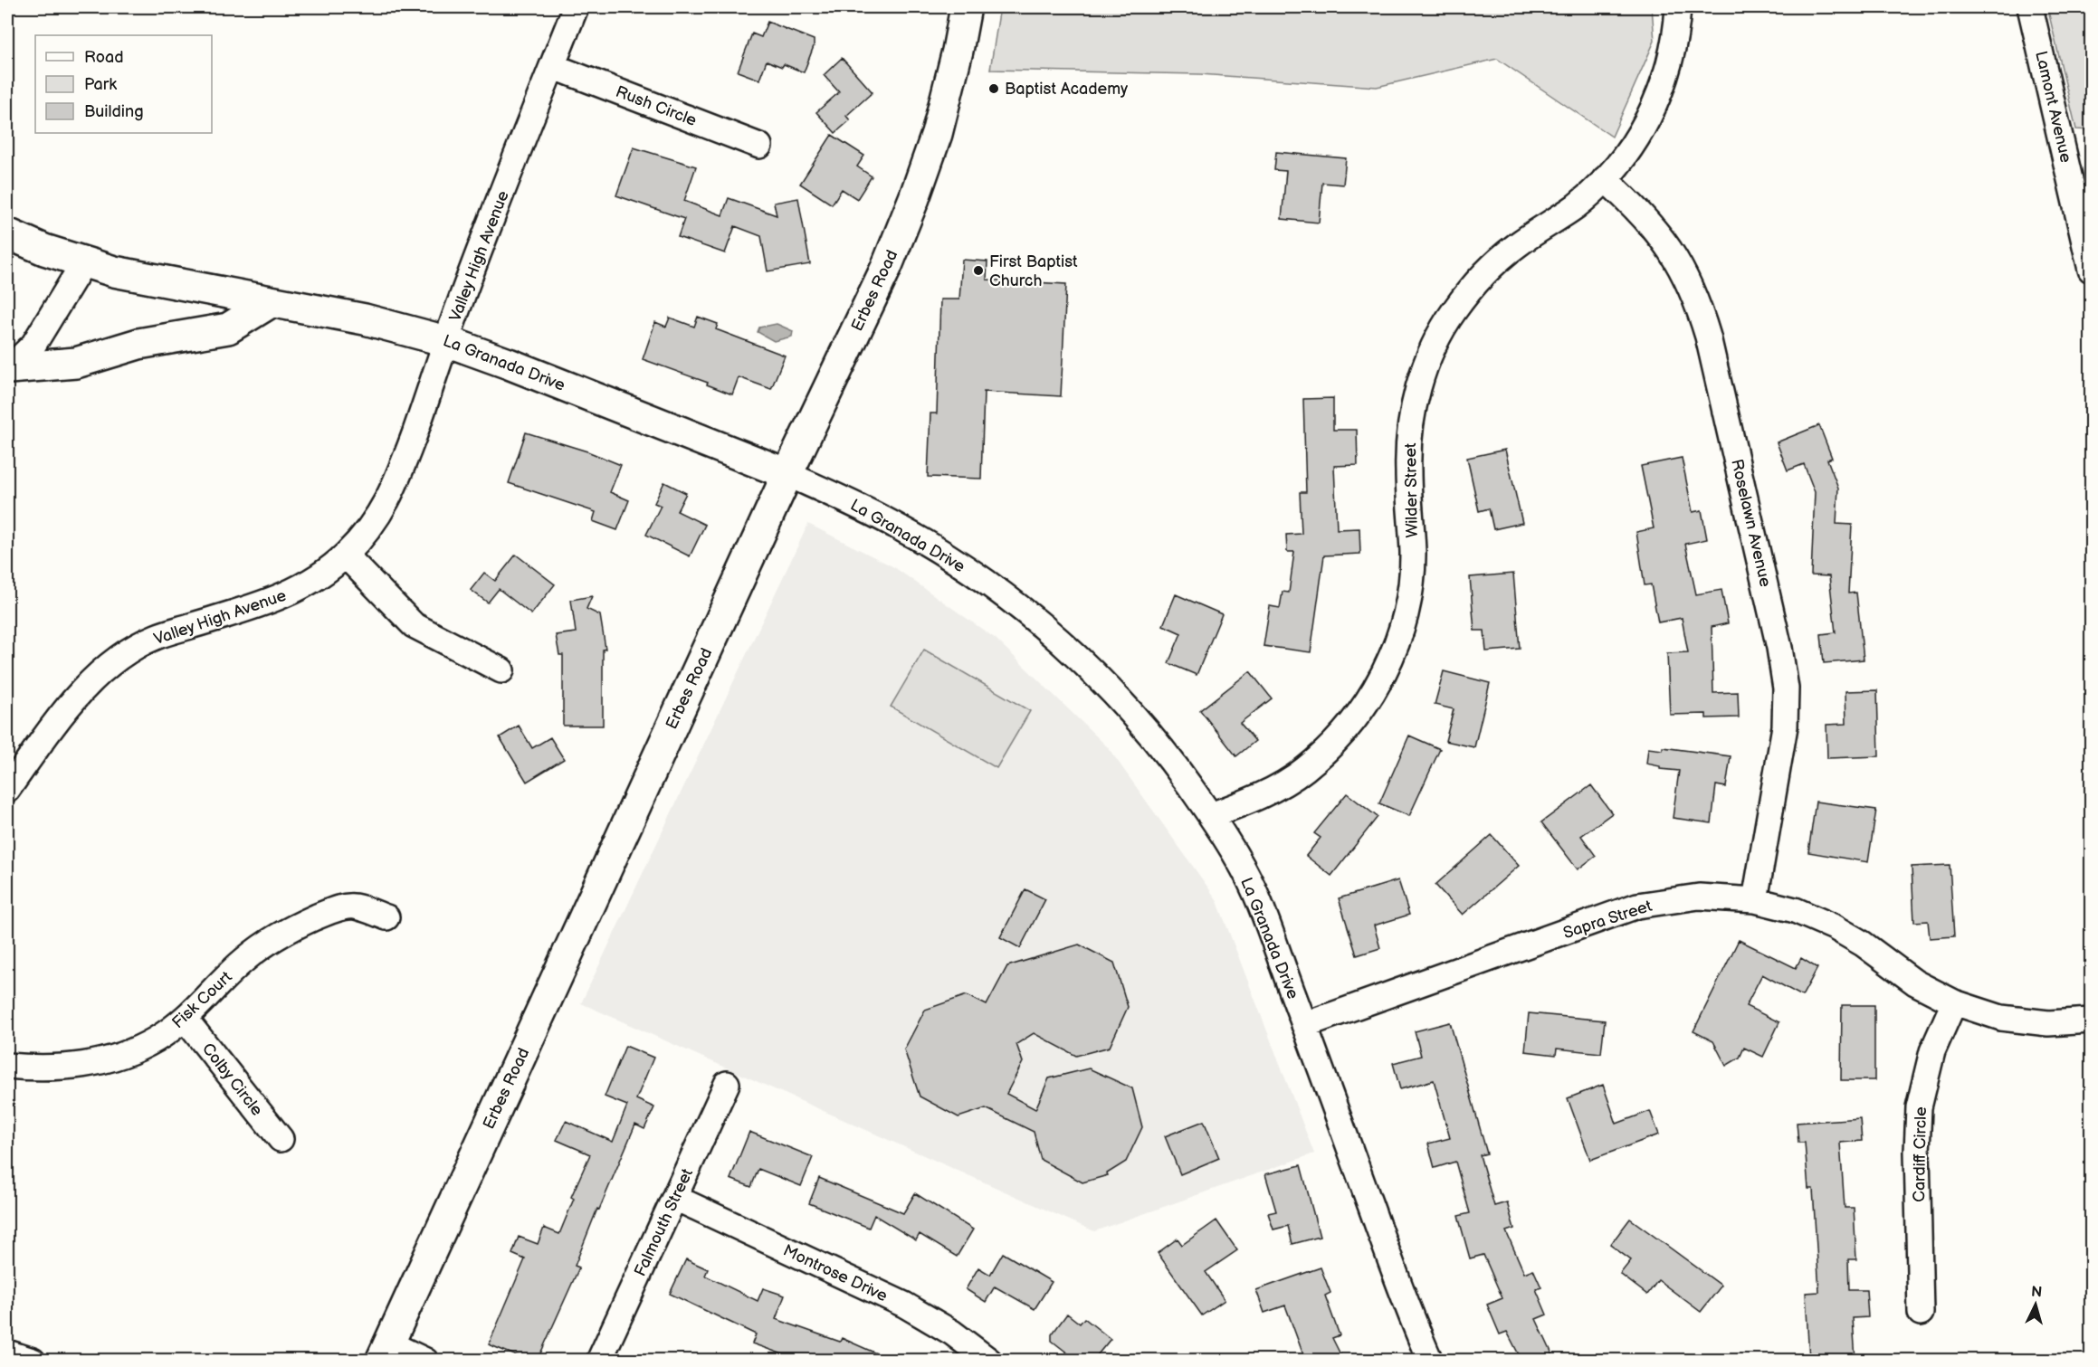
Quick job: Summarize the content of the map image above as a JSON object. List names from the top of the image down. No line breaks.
{"streets":{"main road":["Erbes Road","La Granada Drive"],"street":["Rush Circle","Lamont Avenue","Valley High Avenue","Wilder Street","Roselawn Avenue","Sapra Street","Fisk Court","Colby Circle","Cardiff Circle","Falmouth Street","Montrose Drive"]},"crossings":[["Rush Circle","Valley High Avenue"],["Valley High Avenue","La Granada Drive"],["Erbes Road","La Granada Drive"],["La Granada Drive","Wilder Street"],["La Granada Drive","Sapra Street"],["Wilder Street","Roselawn Avenue"],["Roselawn Avenue","Sapra Street"],["Sapra Street","Cardiff Circle"],["Fisk Court","Colby Circle"],["Falmouth Street","Montrose Drive"]],"places":["Baptist Academy","First Baptist Church"],"legend":["Road","Park","Building"],"north":"top"}
